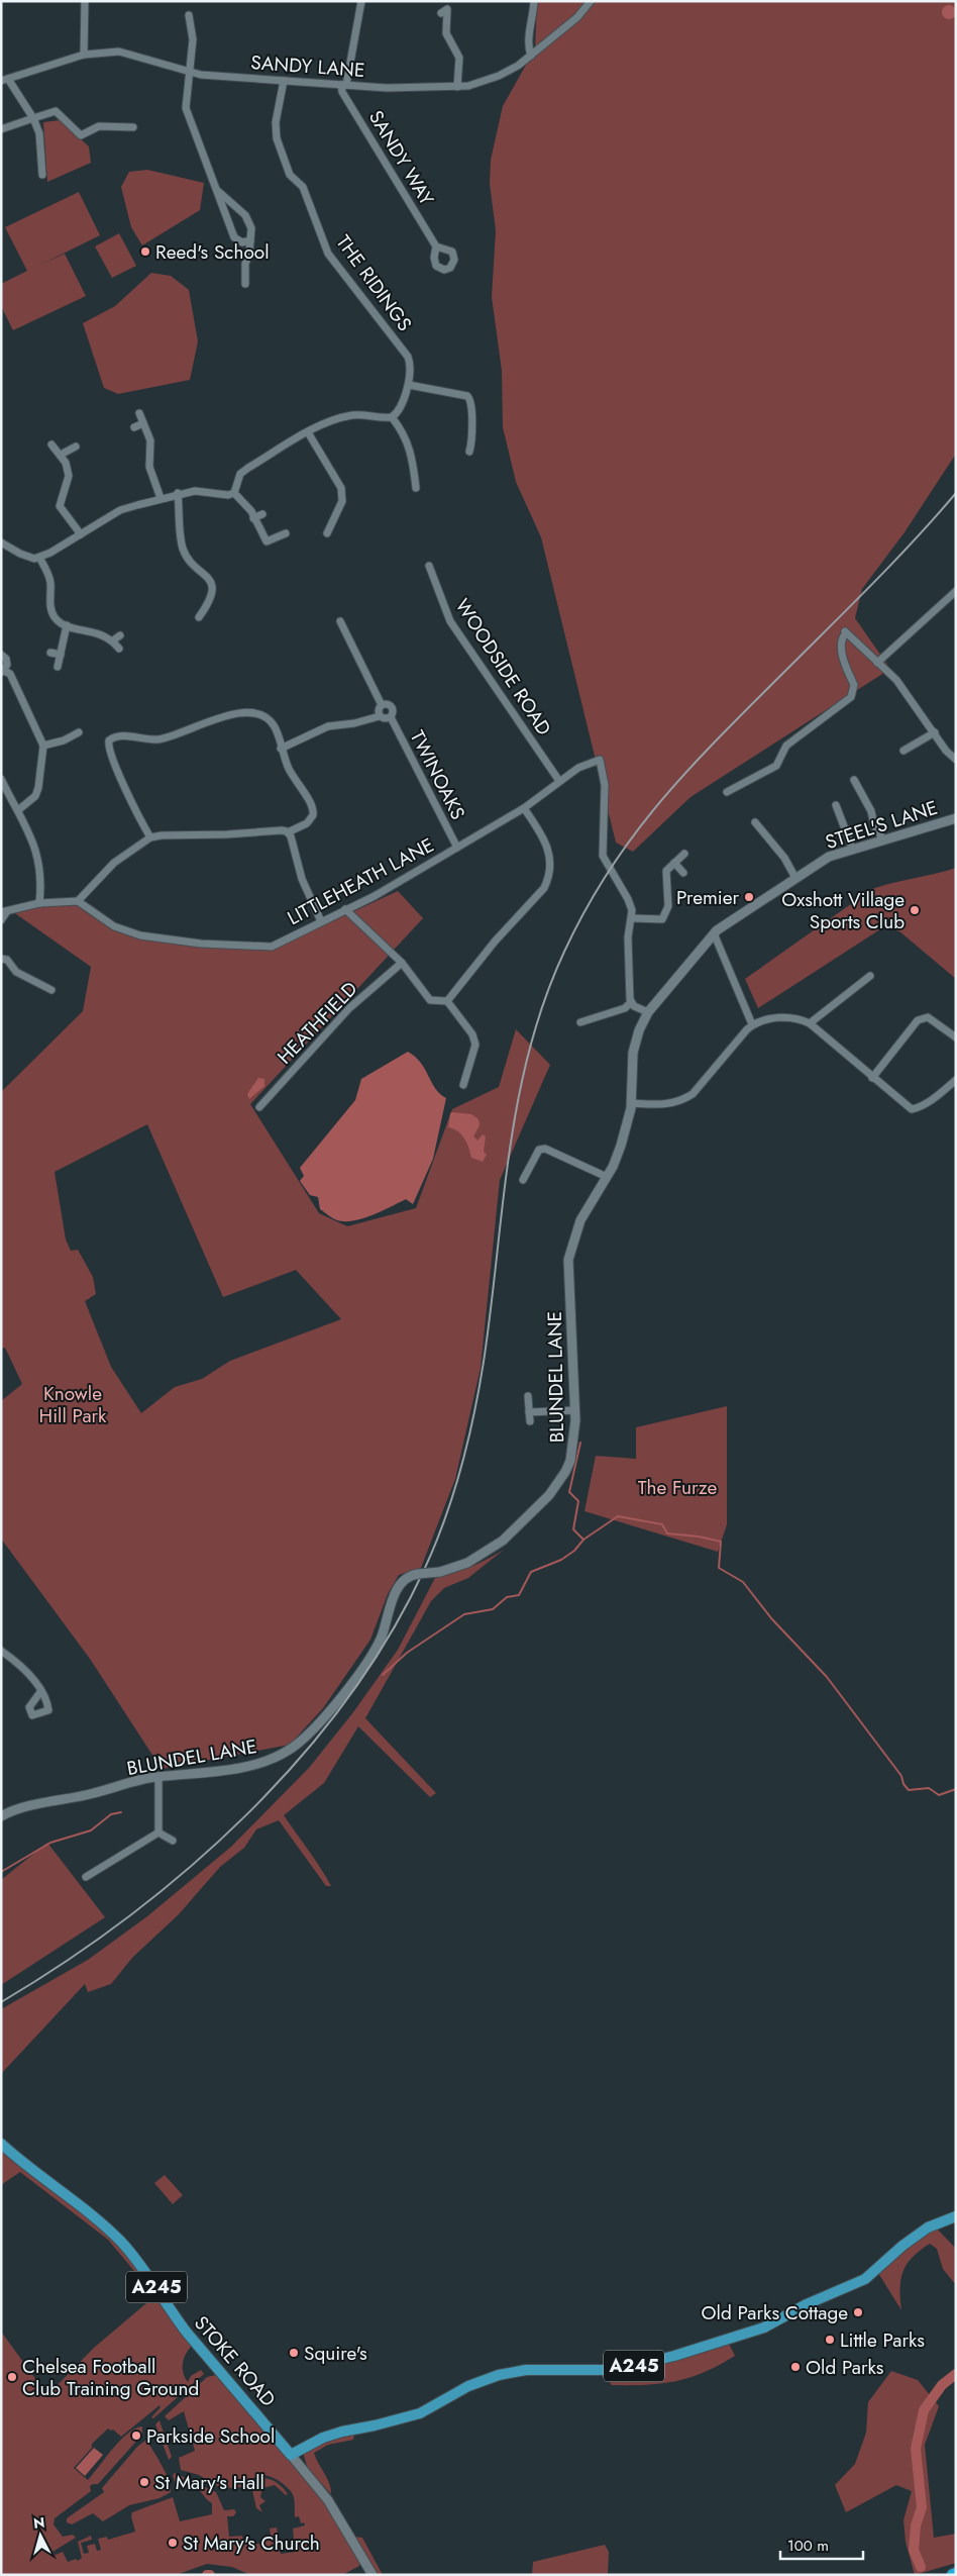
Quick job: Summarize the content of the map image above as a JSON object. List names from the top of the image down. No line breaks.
{"streets":{"main road":["A245","STOKE ROAD"],"street":["SANDY LANE","SANDY WAY","THE RIDINGS","WOODSIDE ROAD","TWINOAKS","STEEL'S LANE","LITTLEHEATH LANE","HEATHFIELD","BLUNDEL LANE"]},"crossings":[["SANDY LANE","SANDY WAY"],["SANDY LANE","THE RIDINGS"],["WOODSIDE ROAD","LITTLEHEATH LANE"],["TWINOAKS","LITTLEHEATH LANE"],["STEEL'S LANE","BLUNDEL LANE"],["A245","STOKE ROAD"]],"parks":["Knowle Hill Park","The Furze"],"places":["Reed's School","Premier","Oxshott Village Sports Club","Old Parks Cottage","Little Parks","Squire's","Old Parks","Chelsea Football Club Training Ground","Parkside School","St Mary's Hall","St Mary's Church"],"scale_bar":"100 m","north":"top"}
